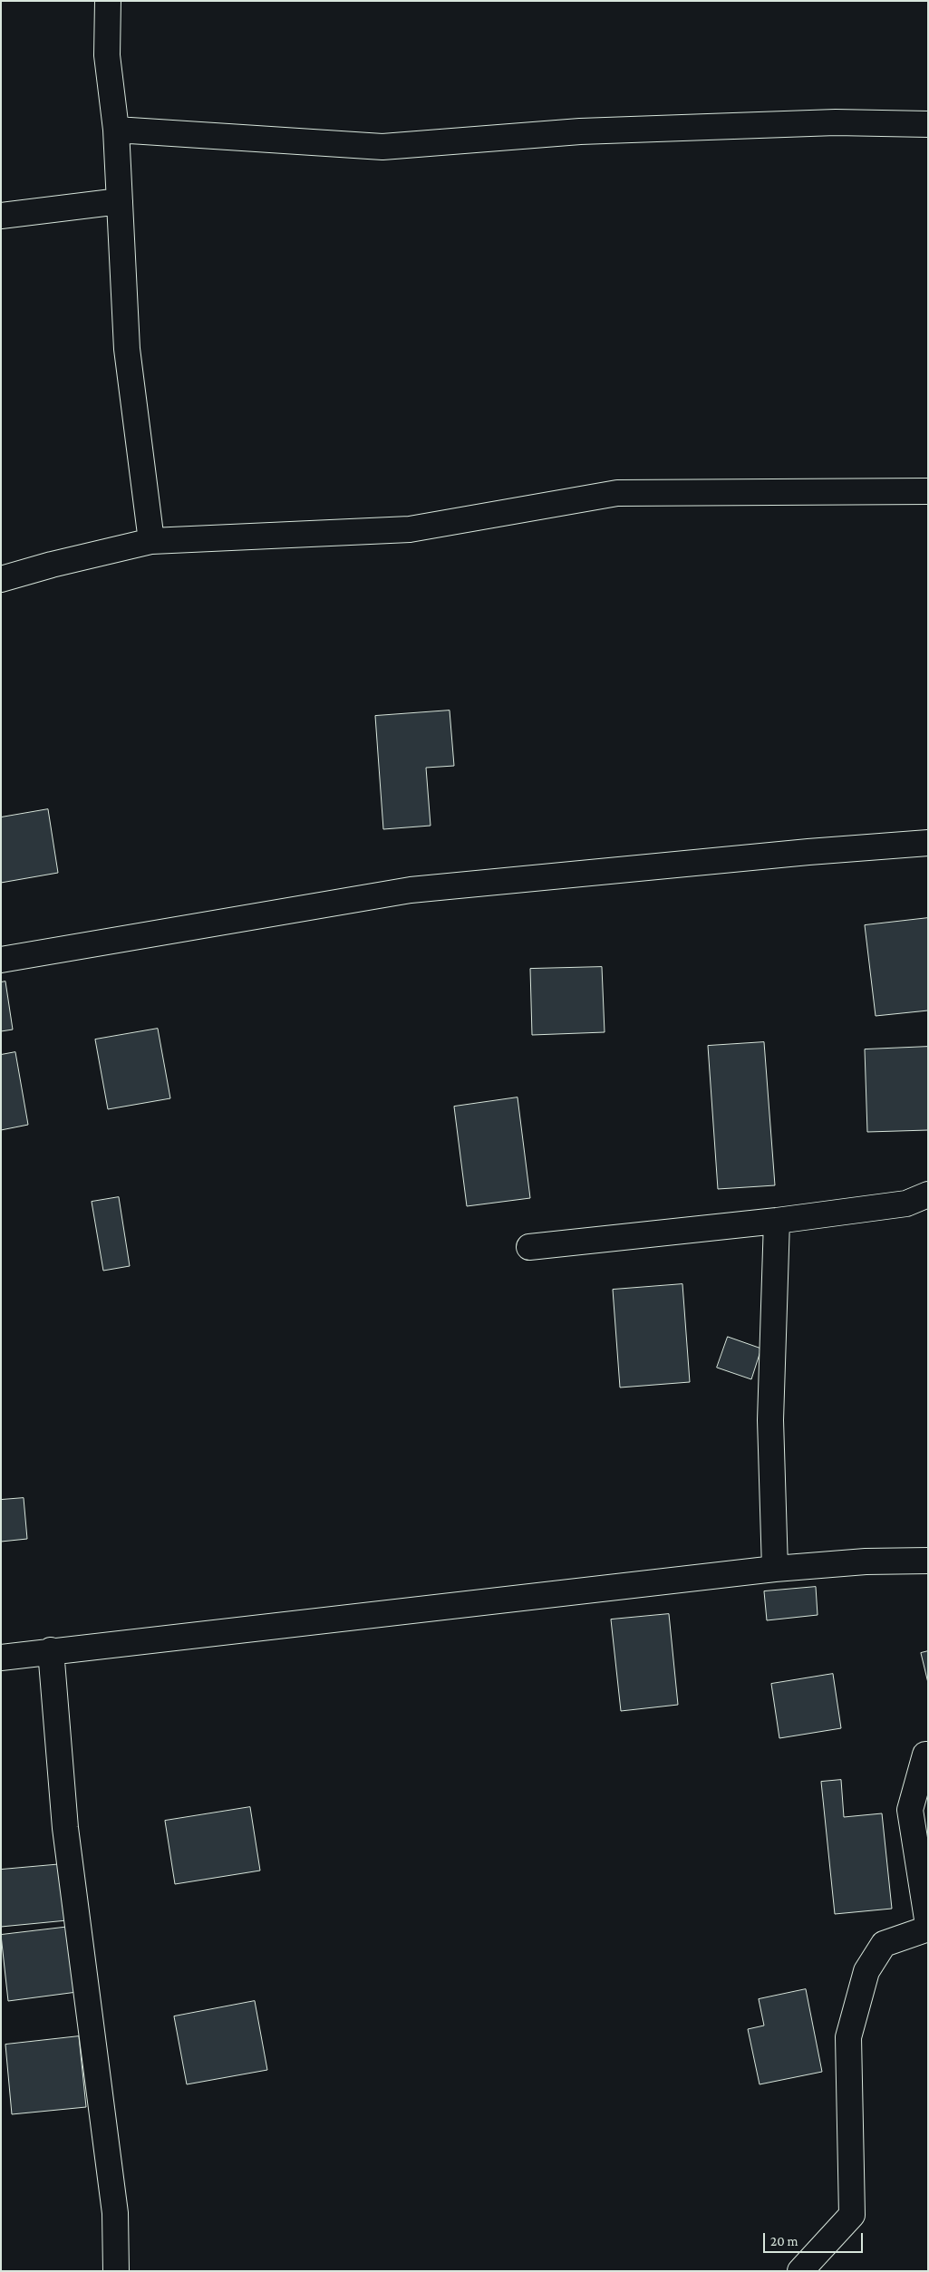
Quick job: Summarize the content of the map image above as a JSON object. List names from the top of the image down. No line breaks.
{"scale_bar":"20 m"}
